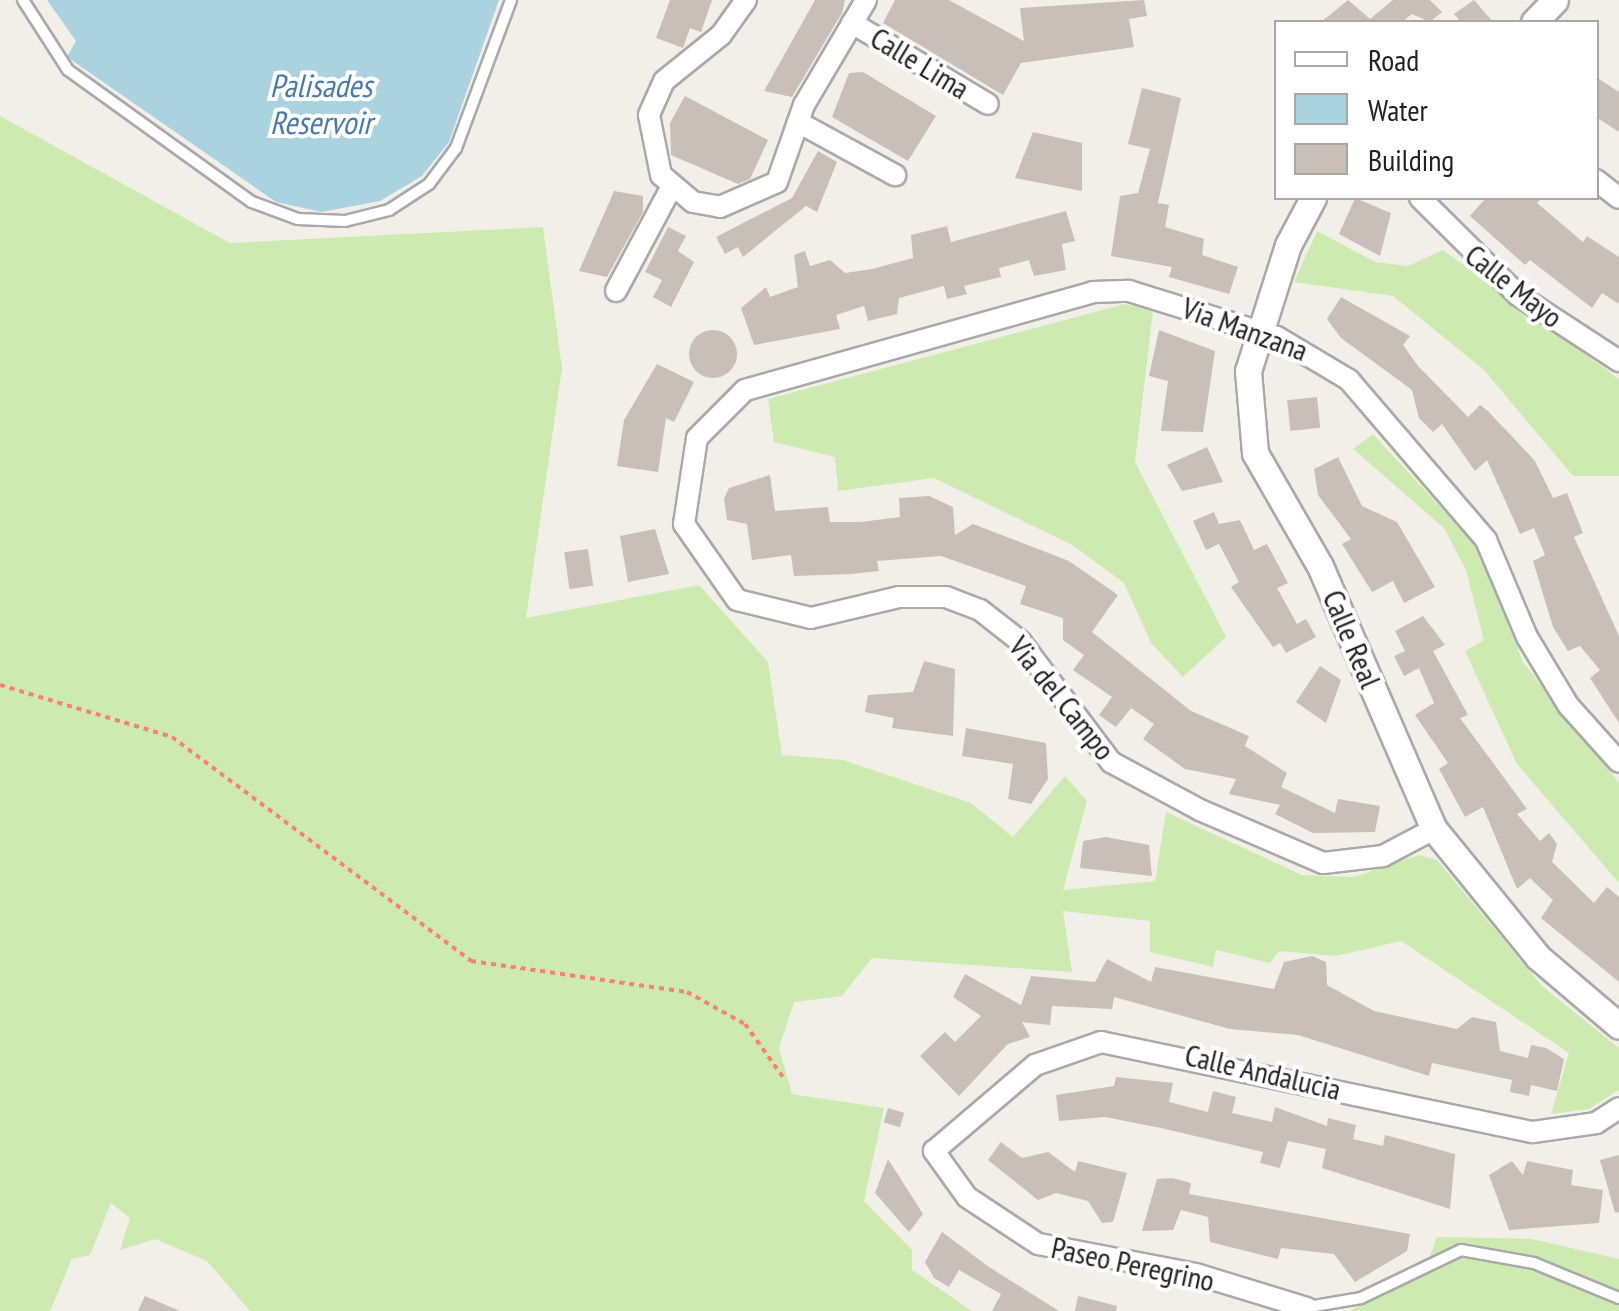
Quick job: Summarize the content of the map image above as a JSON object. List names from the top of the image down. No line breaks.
{"streets":{"street":["Calle Lima","Calle Mayo","Via Manzana","Calle Real","Via del Campo","Calle Andalucia","Paseo Peregrino"]},"crossings":[["Via Manzana","Calle Real"],["Via Manzana","Via del Campo"],["Calle Real","Via del Campo"],["Calle Andalucia","Paseo Peregrino"]],"water":["Palisades Reservoir"],"legend":["Road","Water","Building"]}
